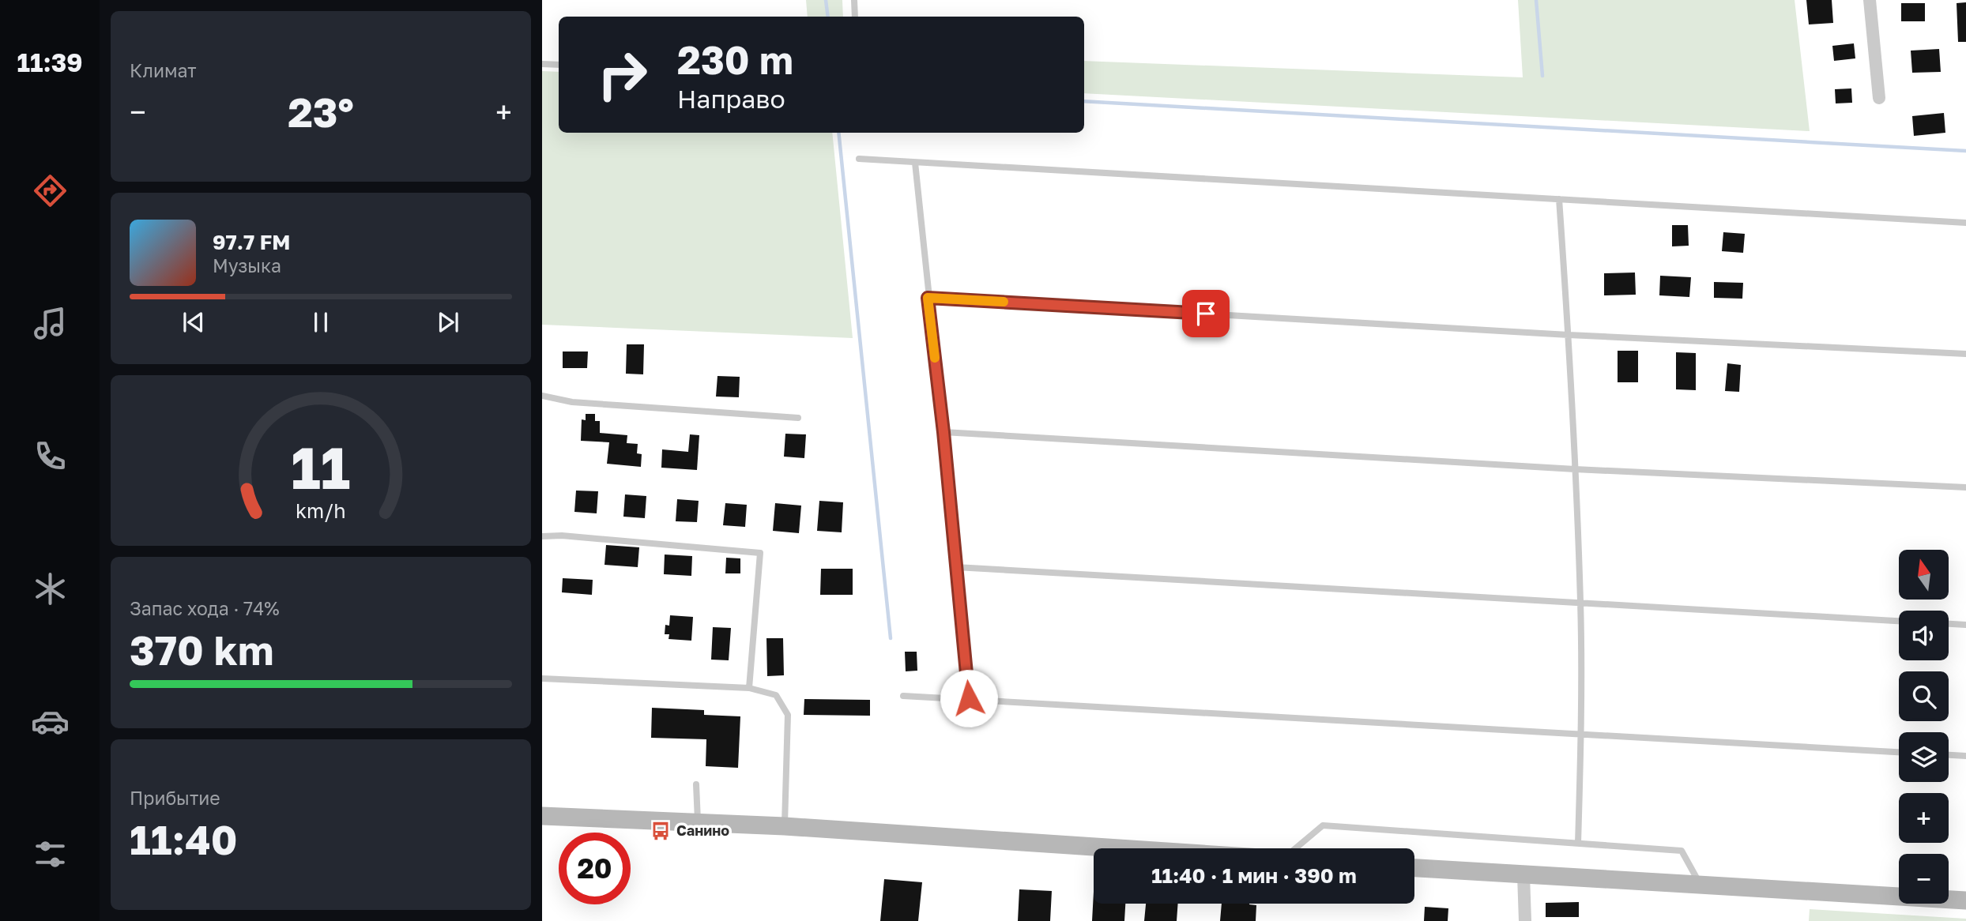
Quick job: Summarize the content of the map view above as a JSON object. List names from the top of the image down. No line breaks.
{"places":{"bus stop":["Санино"]},"north":"top","page":{"tabs":"11:39","tile":["Климат",["Запас хода · 74%","370 km"],["Прибытие","11:40"]],"turn":["230 m","Направо"],"heat":["−","23°","+"],"song":["97.7 FM","Музыка"],"map_buttons":["+","−"],"limit":"20","trip":"11:40 · 1 мин · 390 m","gauge":["11","km/h"]}}
